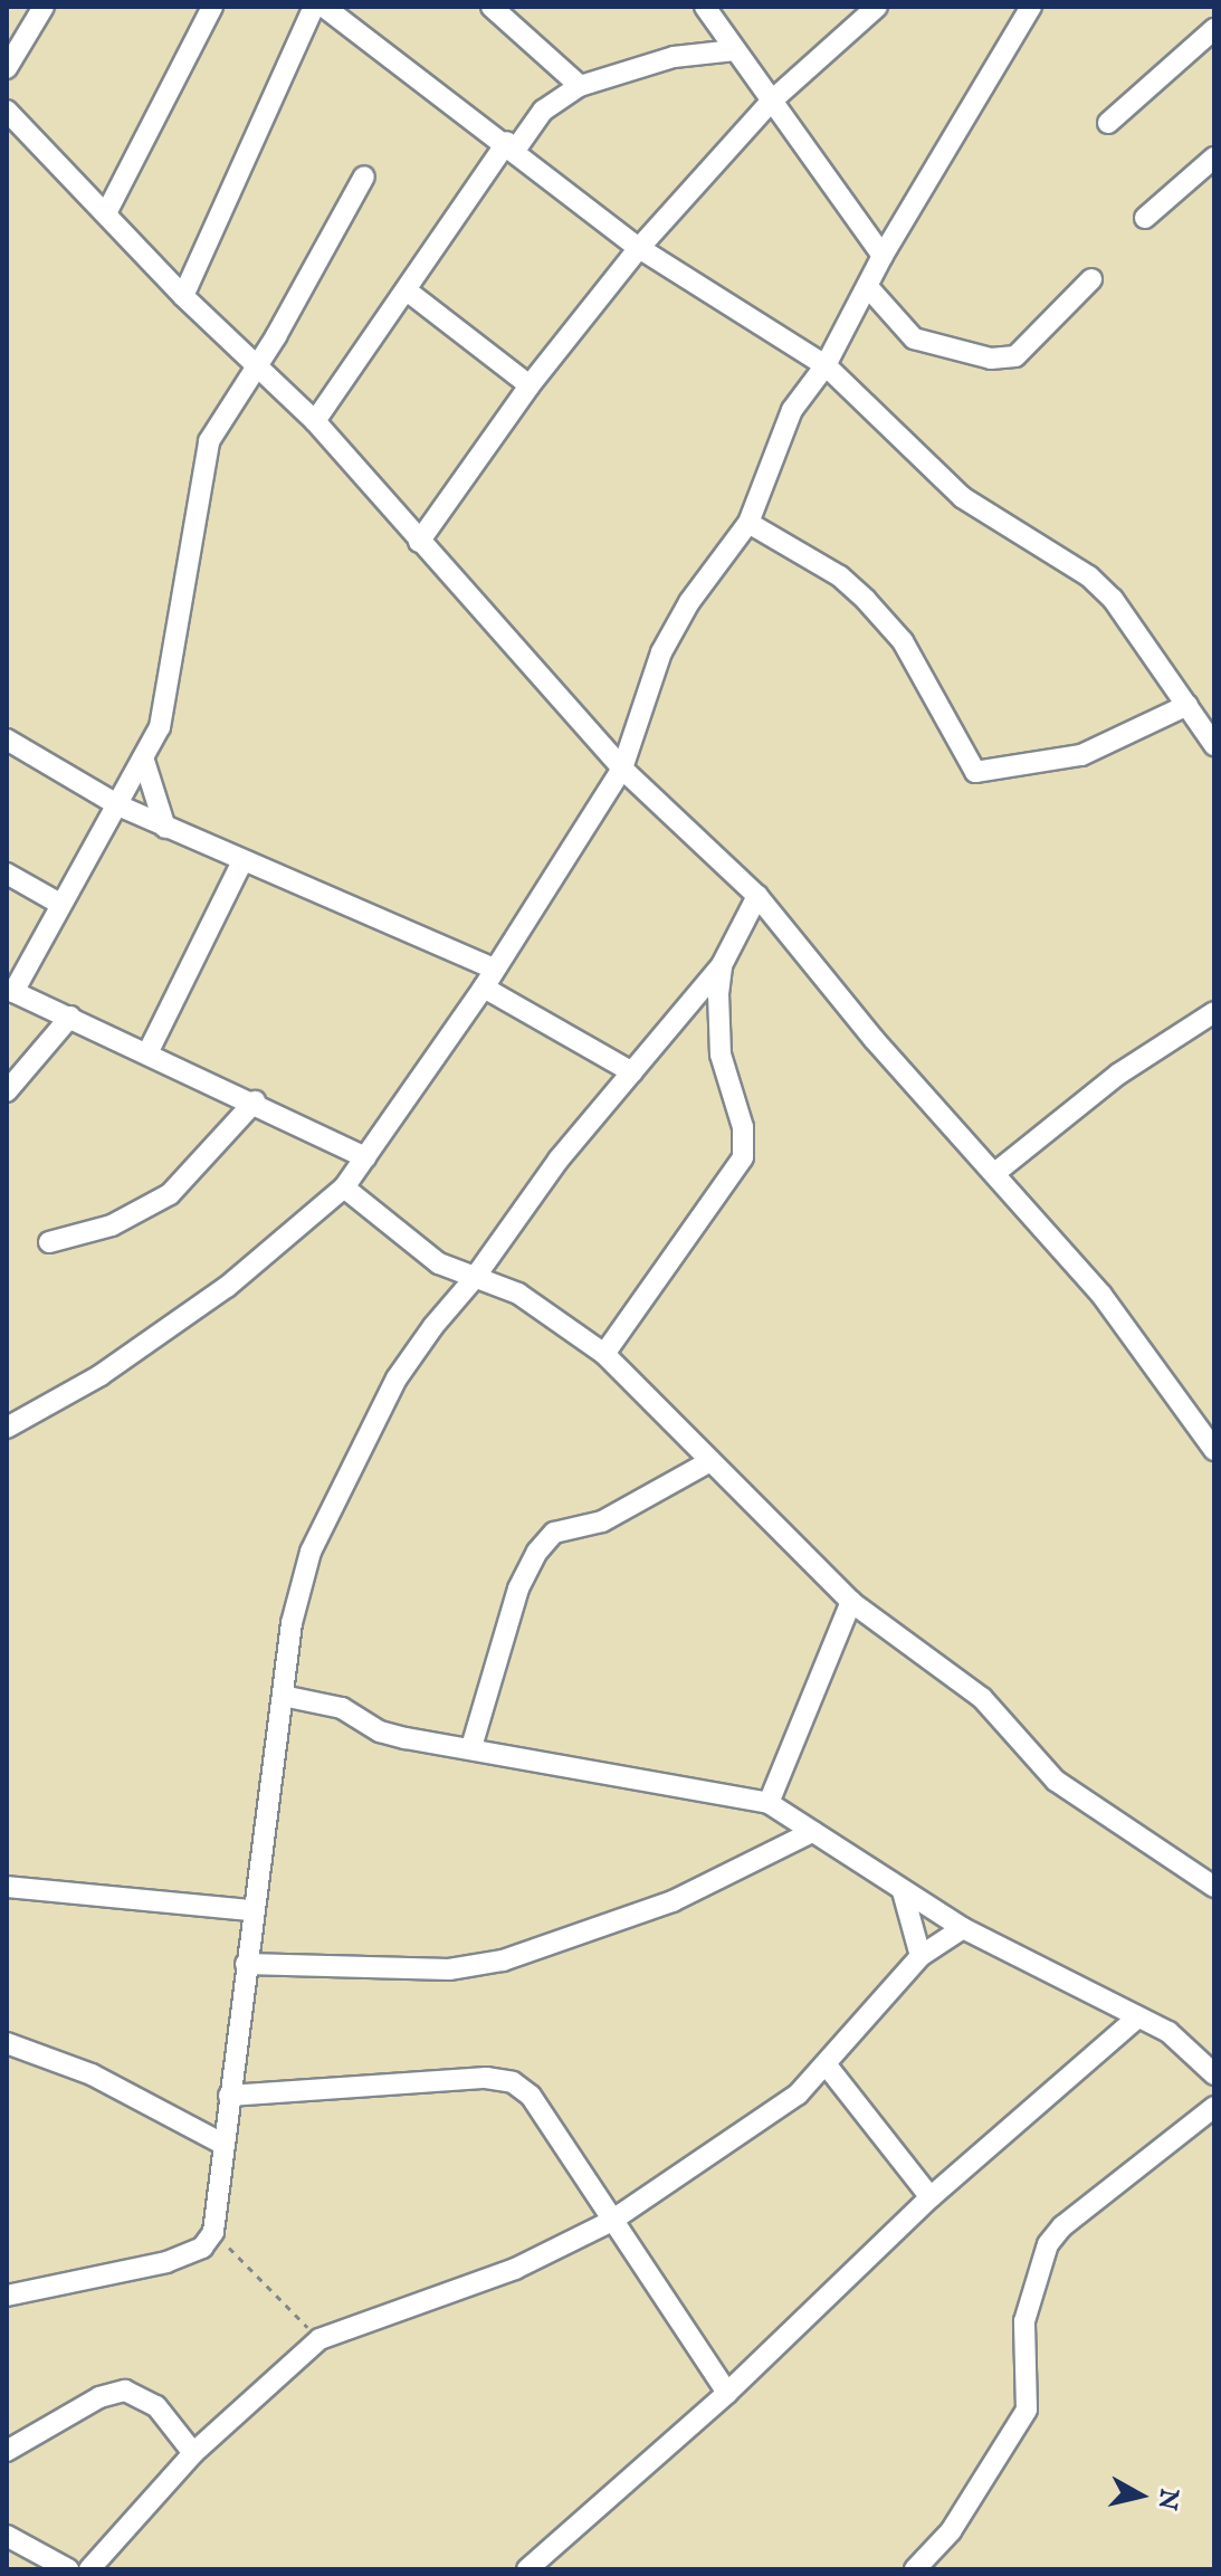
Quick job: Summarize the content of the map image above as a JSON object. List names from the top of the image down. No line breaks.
{"north":"right"}
